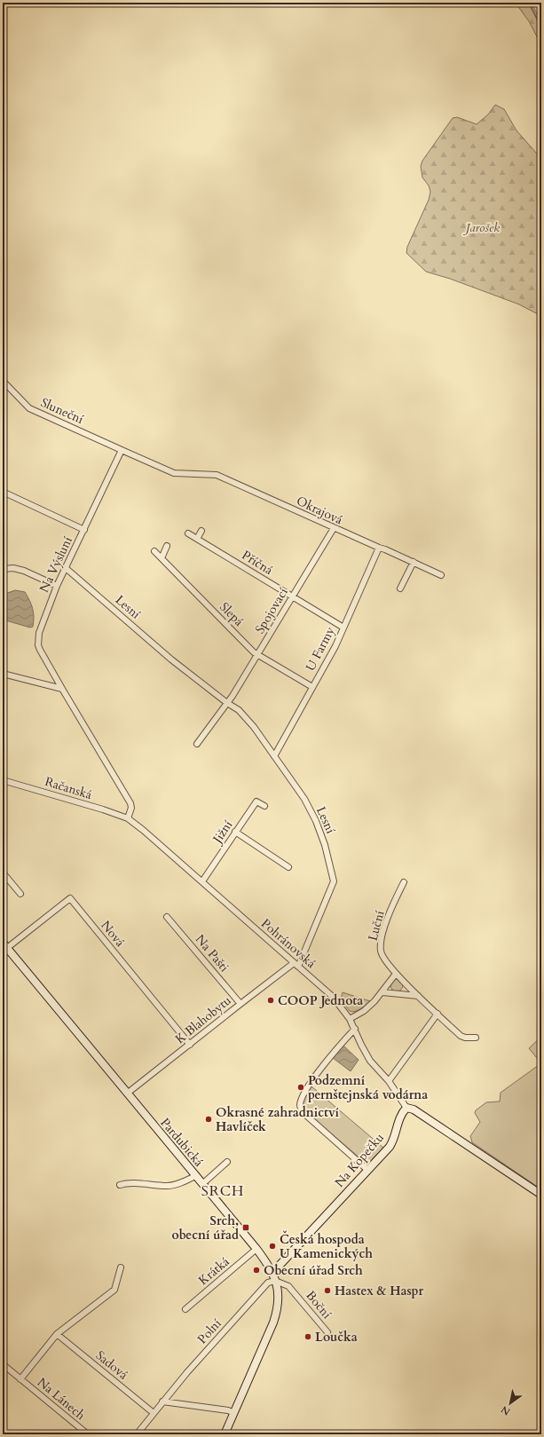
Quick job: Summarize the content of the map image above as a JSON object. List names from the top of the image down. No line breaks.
{"streets":{"street":["Sluneční","Okrajová","Příčná","Na Výsluní","Lesní","Spojovací","Slepá","U Farmy","Račanská","Jižní","Luční","Nová","Pohránovská","Na Pašti","K Blahobytu","Pardubická","Na Kopečku","Krátká","Boční","Polní","Sadová","Na Lánech"]},"crossings":[["Sluneční","Okrajová"],["Sluneční","Na Výsluní"],["Okrajová","Spojovací"],["Okrajová","U Farmy"],["Příčná","Spojovací"],["Příčná","U Farmy"],["Na Výsluní","Lesní"],["Na Výsluní","Račanská"],["Na Výsluní","Pohránovská"],["Lesní","Spojovací"],["Lesní","U Farmy"],["Lesní","Pohránovská"],["Spojovací","Slepá"],["Slepá","U Farmy"],["Račanská","Pohránovská"],["Jižní","Pohránovská"],["Nová","K Blahobytu"],["Nová","Pardubická"],["Pohránovská","K Blahobytu"],["Pohránovská","Na Kopečku"],["Na Pašti","K Blahobytu"],["K Blahobytu","Pardubická"],["Pardubická","Na Kopečku"],["Pardubická","Krátká"],["Pardubická","Boční"],["Pardubická","Polní"],["Boční","Polní"],["Polní","Sadová"]],"districts":["SRCH"],"parks":["Jarošek"],"places":{"other":["COOP Jednota","Podzemní pernštejnská vodárna","Okrasné zahradnictví Havlíček","Česká hospoda U Kamenických","Obecní úřad Srch","Hastex & Haspr","Loučka"],"transit":["Srch, obecní úřad"]},"north":"bottom left"}
